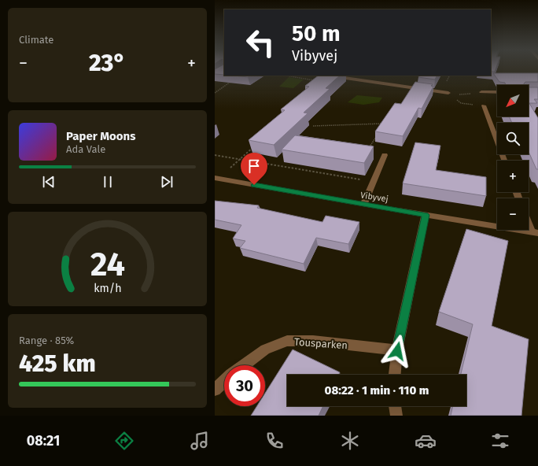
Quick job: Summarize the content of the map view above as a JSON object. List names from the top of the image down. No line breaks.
{"streets":{"street":["Vibyvej","Tousparken"]},"north":"bottom left","page":{"tile":["Climate",["Range · 85%","425 km"]],"turn":["50 m","Vibyvej"],"heat":["−","23°","+"],"map_buttons":["+","−"],"song":["Paper Moons","Ada Vale"],"limit":"30","trip":"08:22 · 1 min · 110 m","tabs":"08:21","gauge":["24","km/h"]}}
